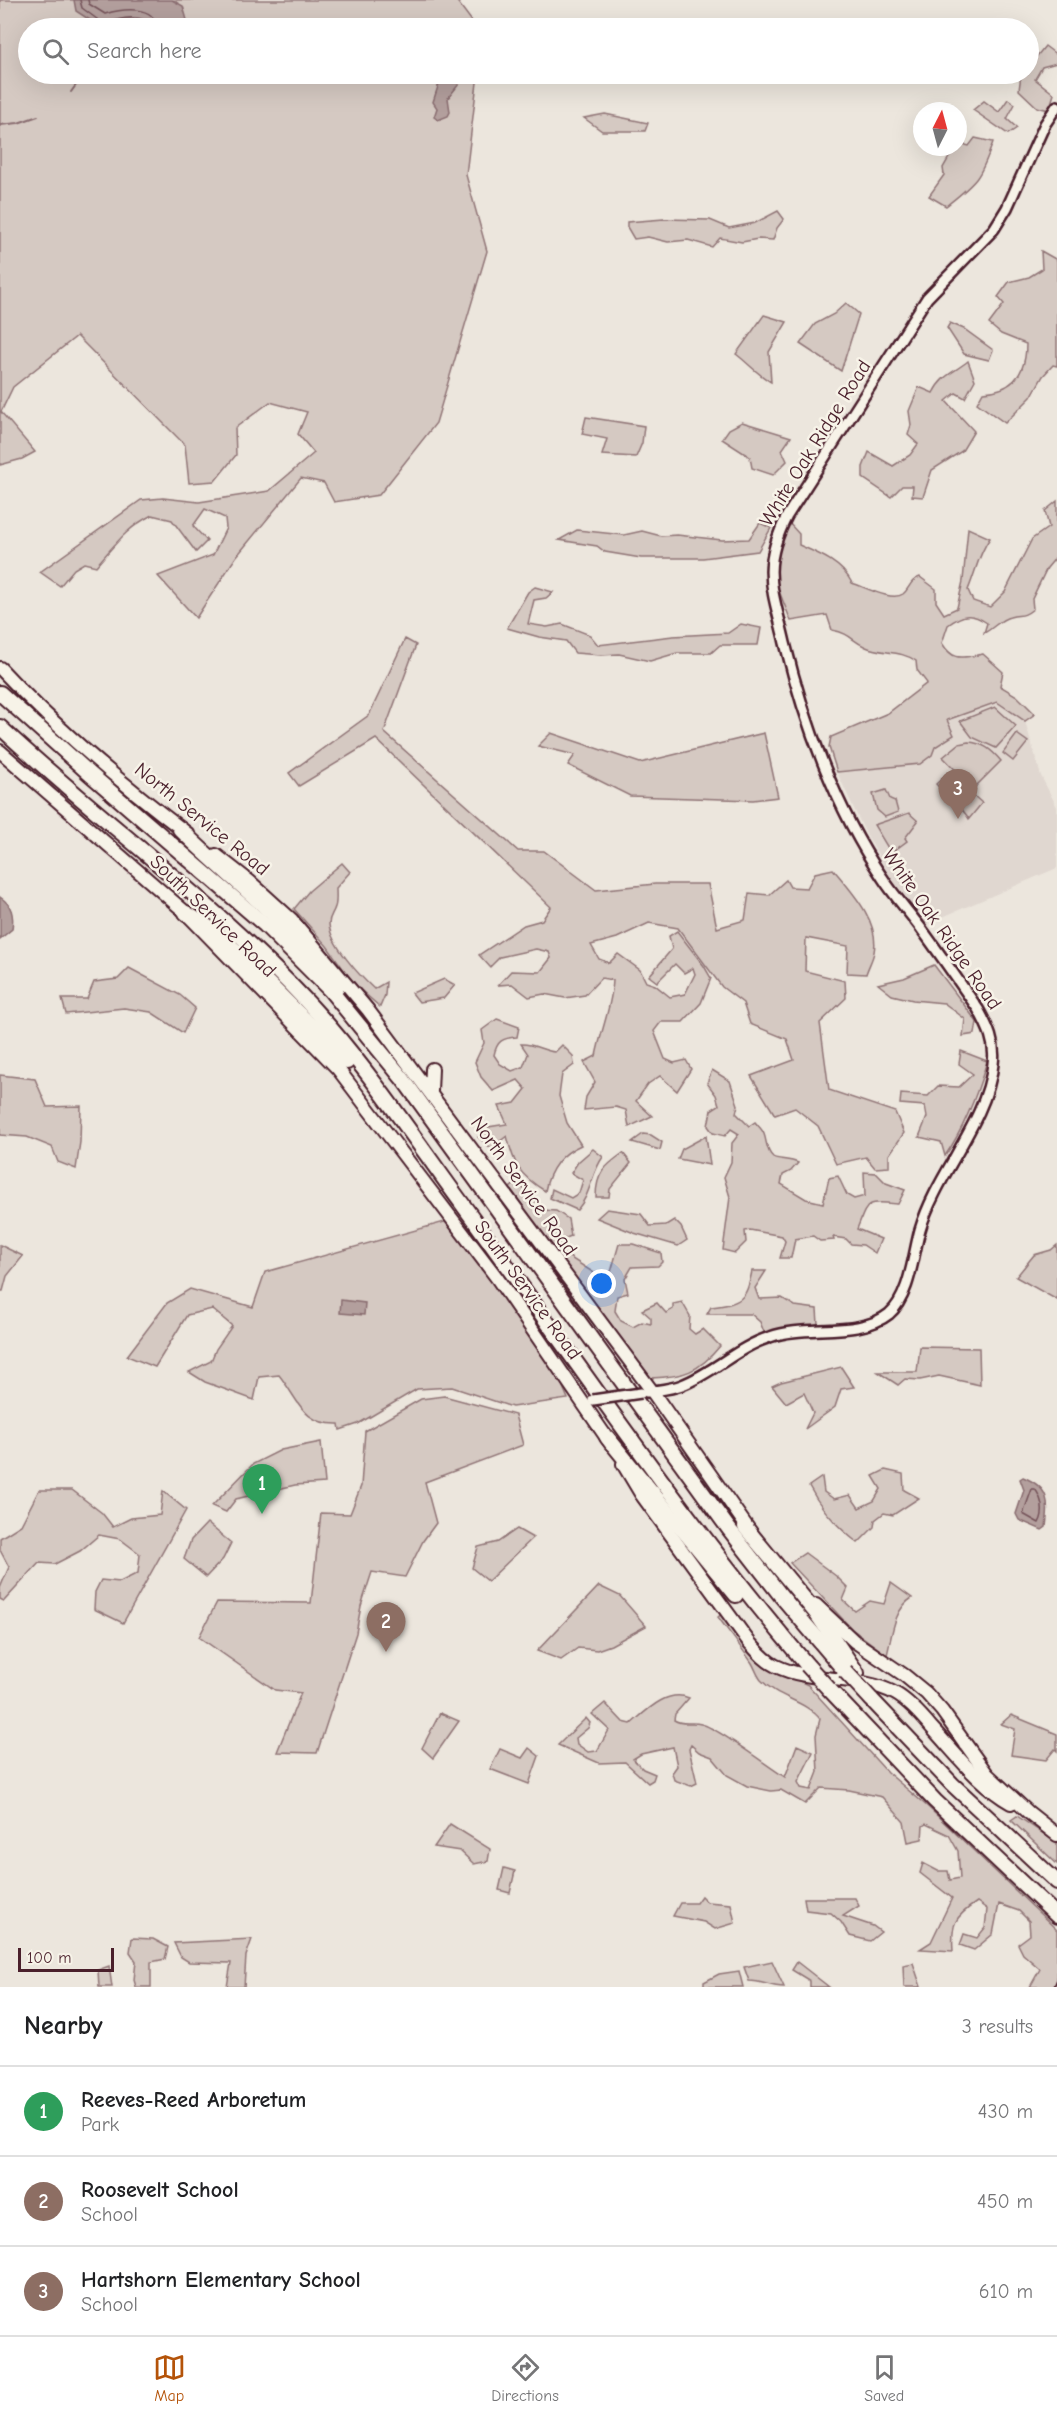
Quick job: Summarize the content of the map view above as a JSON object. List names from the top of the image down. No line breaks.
{"streets":{"main road":["North Service Road","South Service Road"],"street":["White Oak Ridge Road"]},"crossings":[["White Oak Ridge Road","North Service Road"],["White Oak Ridge Road","South Service Road"],["North Service Road","South Service Road"]],"scale_bar":"100 m","north":"top","page":{"search":"Search here","pins":["3","1","2"],"scale":"100 m","heading":["Nearby","3 results"],"list":[{"mark":"1","name":"Reeves-Reed Arboretum","note":"Park","value":"430 m"},{"mark":"2","name":"Roosevelt School","note":"School","value":"450 m"},{"mark":"3","name":"Hartshorn Elementary School","note":"School","value":"610 m"}],"nav":["Map","Directions","Saved"]}}
